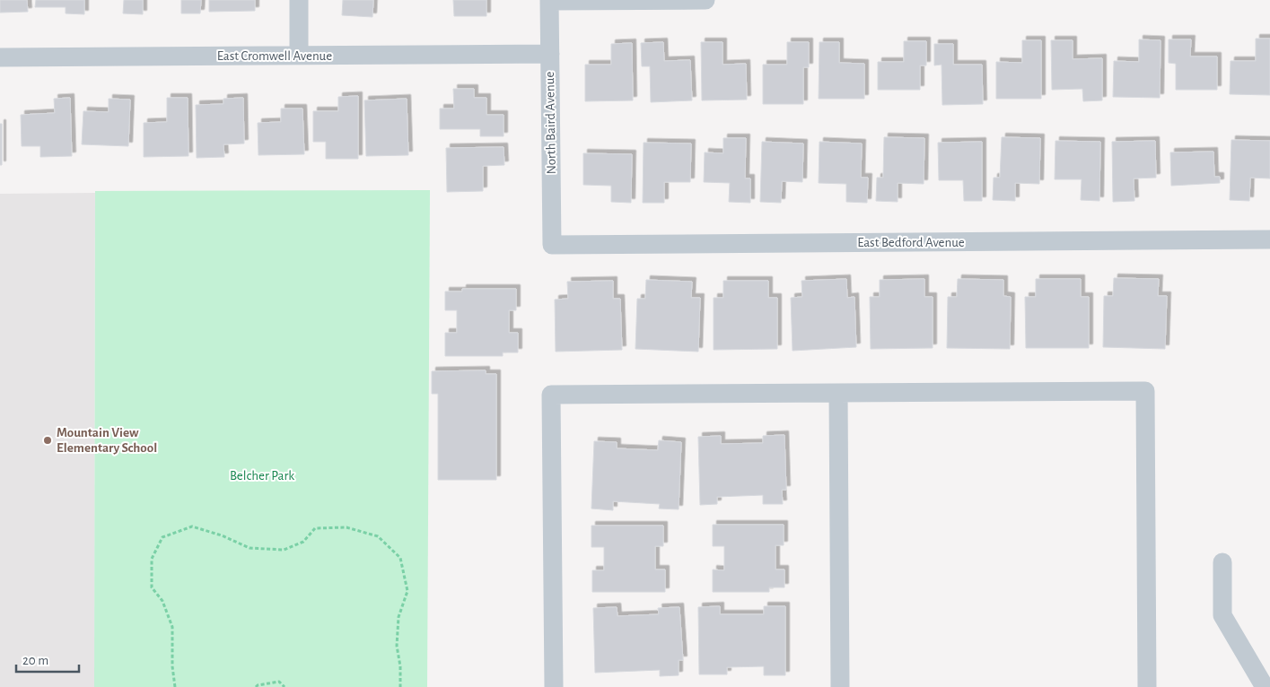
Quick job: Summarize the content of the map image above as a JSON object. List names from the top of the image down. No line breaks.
{"streets":{"street":["East Cromwell Avenue","North Baird Avenue","East Bedford Avenue"]},"crossings":[["East Cromwell Avenue","North Baird Avenue"],["North Baird Avenue","East Bedford Avenue"]],"parks":["Belcher Park"],"places":["Mountain View Elementary School"],"scale_bar":"20 m"}
